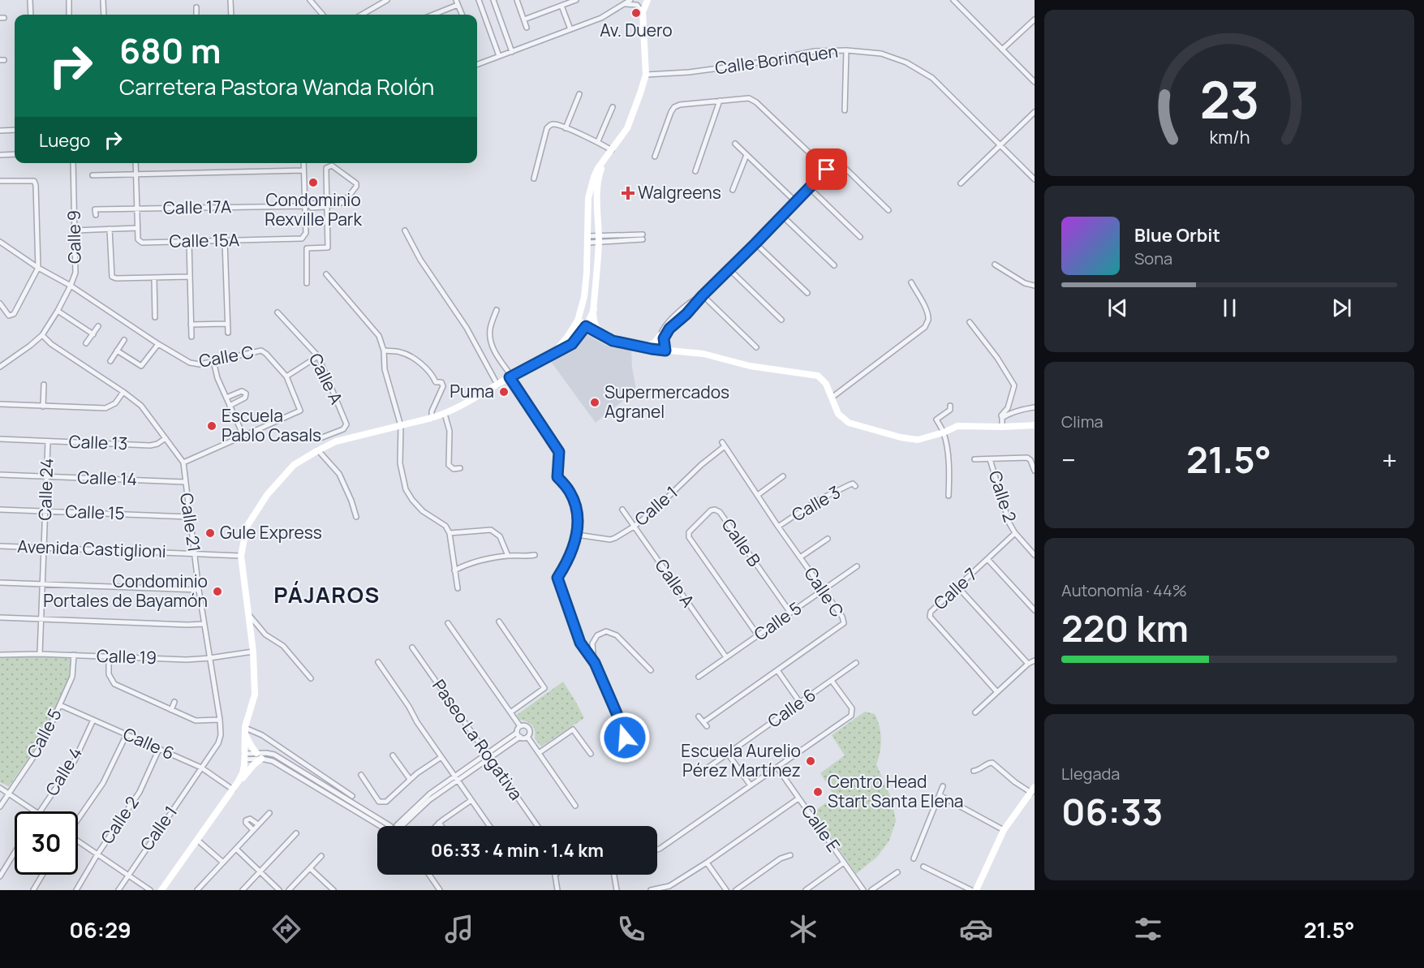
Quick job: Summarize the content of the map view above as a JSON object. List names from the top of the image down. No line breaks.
{"streets":{"street":["Calle Borinquen","Calle 17A","Calle 9","Calle 15A","Calle C","Calle A","Calle 13","Calle 14","Calle 24","Calle 2","Calle 3","Calle 1","Calle 15","Calle 21","Calle B","Avenida Castiglioni","Calle 7","Calle 5","Calle 19","Calle 6","Paseo La Rogativa","Calle 4","Calle E"]},"crossings":[["Calle 17A","Calle 15A"],["Calle 9","Calle C"],["Calle C","Calle 3"],["Calle C","Calle 1"],["Calle C","Calle 21"],["Calle C","Calle 5"],["Calle A","Calle 1"],["Calle A","Calle 5"],["Calle 13","Calle 24"],["Calle 14","Calle 24"],["Calle 14","Calle 21"],["Calle 24","Calle 15"],["Calle 24","Avenida Castiglioni"],["Calle 24","Calle 19"],["Calle 2","Calle 7"],["Calle 2","Calle 6"],["Calle 1","Calle 21"],["Calle 1","Calle 6"],["Calle 15","Calle 21"],["Calle 21","Avenida Castiglioni"],["Calle 21","Calle 19"],["Calle 21","Calle 6"],["Calle B","Calle 5"],["Calle 5","Calle 19"],["Calle 5","Calle 6"],["Calle 6","Calle 4"]],"districts":["PÁJAROS"],"places":{"other":["Av. Duero","Condominio Rexville Park","Puma","Supermercados Agranel","Escuela Pablo Casals","Gule Express","Condominio Portales de Bayamón","Escuela Aurelio Pérez Martínez","Centro Head Start Santa Elena"],"health":["Walgreens"]},"page":{"turn":["680 m","Carretera Pastora Wanda Rolón"],"then":"Luego","song":["Blue Orbit","Sona"],"tile":["Clima",["Autonomía · 44%","220 km"],["Llegada","06:33"]],"heat":["−","21.5°","+"],"limit":"30","trip":"06:33 · 4 min · 1.4 km","tabs":["06:29","21.5°"],"gauge":["23","km/h"]}}
